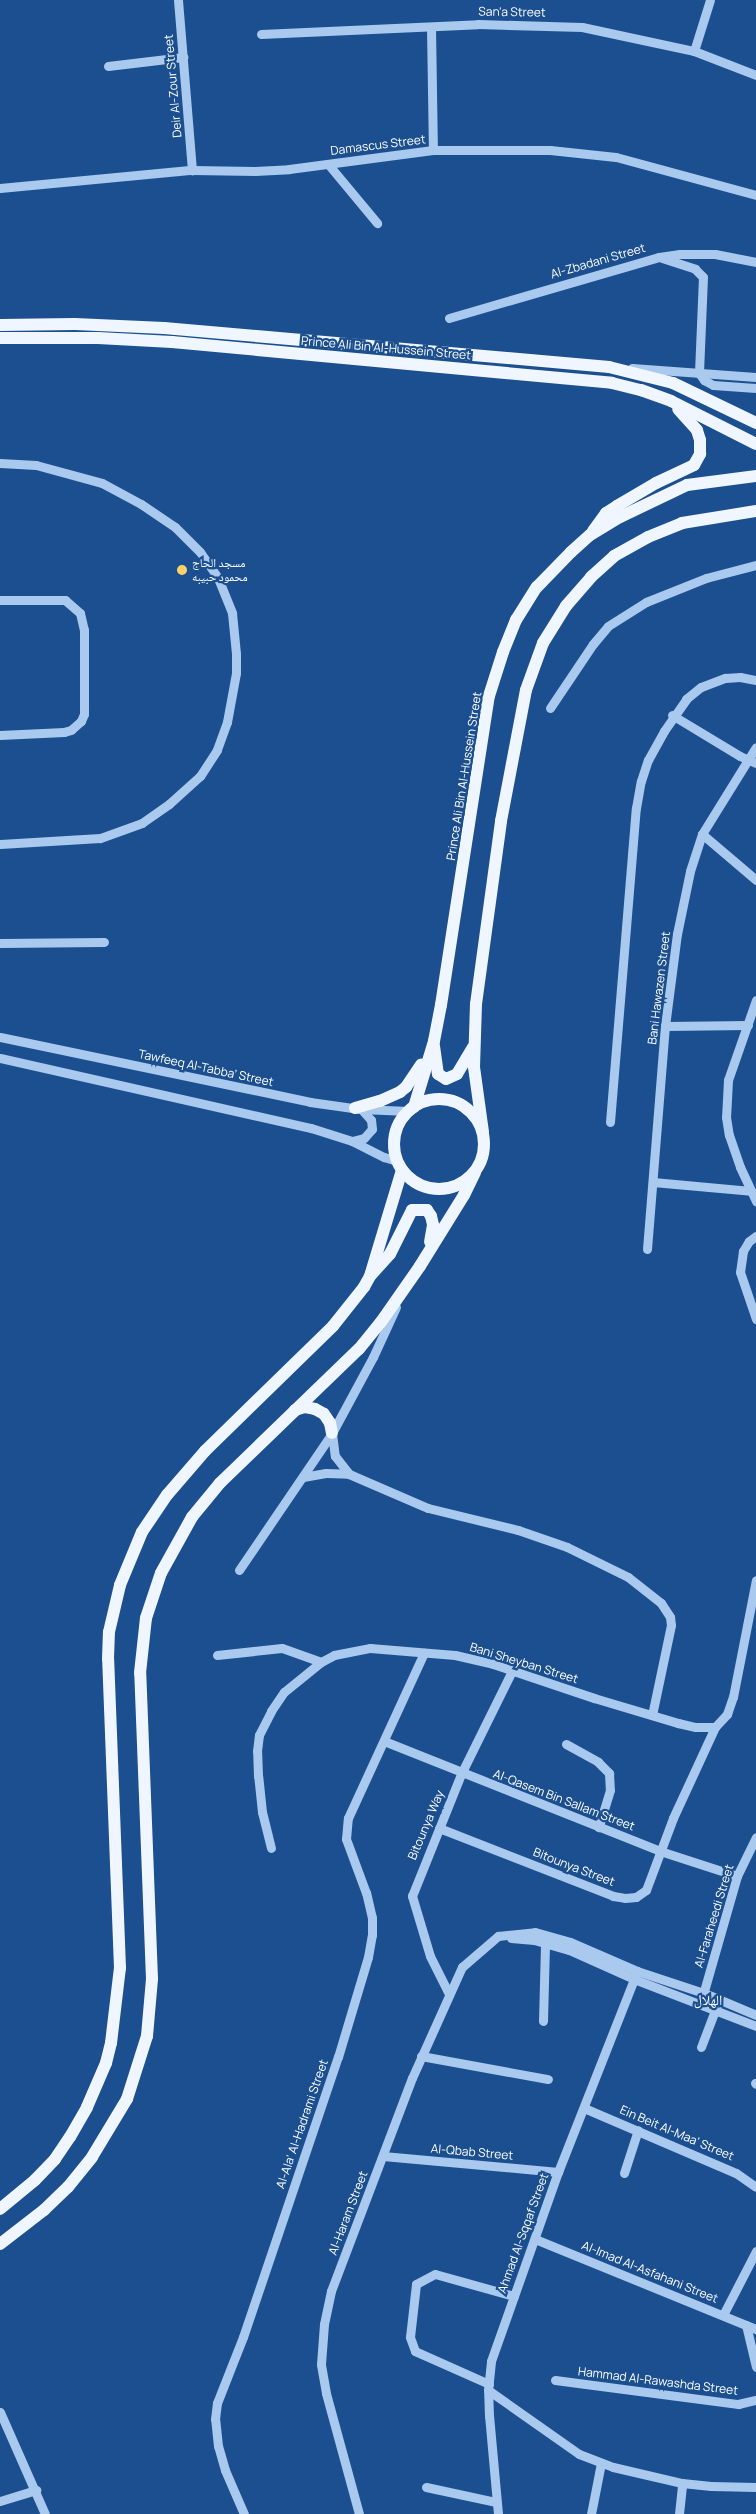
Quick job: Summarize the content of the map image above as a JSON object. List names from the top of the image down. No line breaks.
{"streets":{"main road":["Prince Ali Bin Al-Hussein Street"],"street":["San'a Street","Deir Al-Zour Street","Damascus Street","Al-Zbadani Street","Bani Hawazen Street","Tawfeeq Al-Tabba’ Street","Bani Sheyban Street","Al-Qasem Bin Sallam Street","Bitounya Way","Bitounya Street","Al-Faraheedi Street","Al-Ala' Al-Hadrami Street","Ein Beit Al-Maa' Street","Al-Qbab Street","Al-Haram Street","Ahmad Al-Sqqaf Street","Al-Imad Al-Asfahani Street","Hammad Al-Rawashda Street"]},"crossings":[["Deir Al-Zour Street","Damascus Street"],["Prince Ali Bin Al-Hussein Street","Tawfeeq Al-Tabba’ Street"],["Bani Sheyban Street","Bitounya Way"],["Bani Sheyban Street","Bitounya Street"],["Bani Sheyban Street","Al-Ala' Al-Hadrami Street"],["Al-Qasem Bin Sallam Street","Bitounya Way"],["Al-Qasem Bin Sallam Street","Bitounya Street"],["Al-Qasem Bin Sallam Street","Al-Faraheedi Street"],["Al-Qasem Bin Sallam Street","Al-Ala' Al-Hadrami Street"],["Bitounya Way","Bitounya Street"],["Bitounya Way","Al-Haram Street"],["Al-Faraheedi Street","Al-Haram Street"],["Ein Beit Al-Maa' Street","Ahmad Al-Sqqaf Street"],["Al-Qbab Street","Al-Haram Street"],["Al-Qbab Street","Ahmad Al-Sqqaf Street"],["Al-Haram Street","Ahmad Al-Sqqaf Street"],["Ahmad Al-Sqqaf Street","Al-Imad Al-Asfahani Street"]],"districts":["الهلال"],"places":["مسجد الحاج محمود حبيبه"]}
